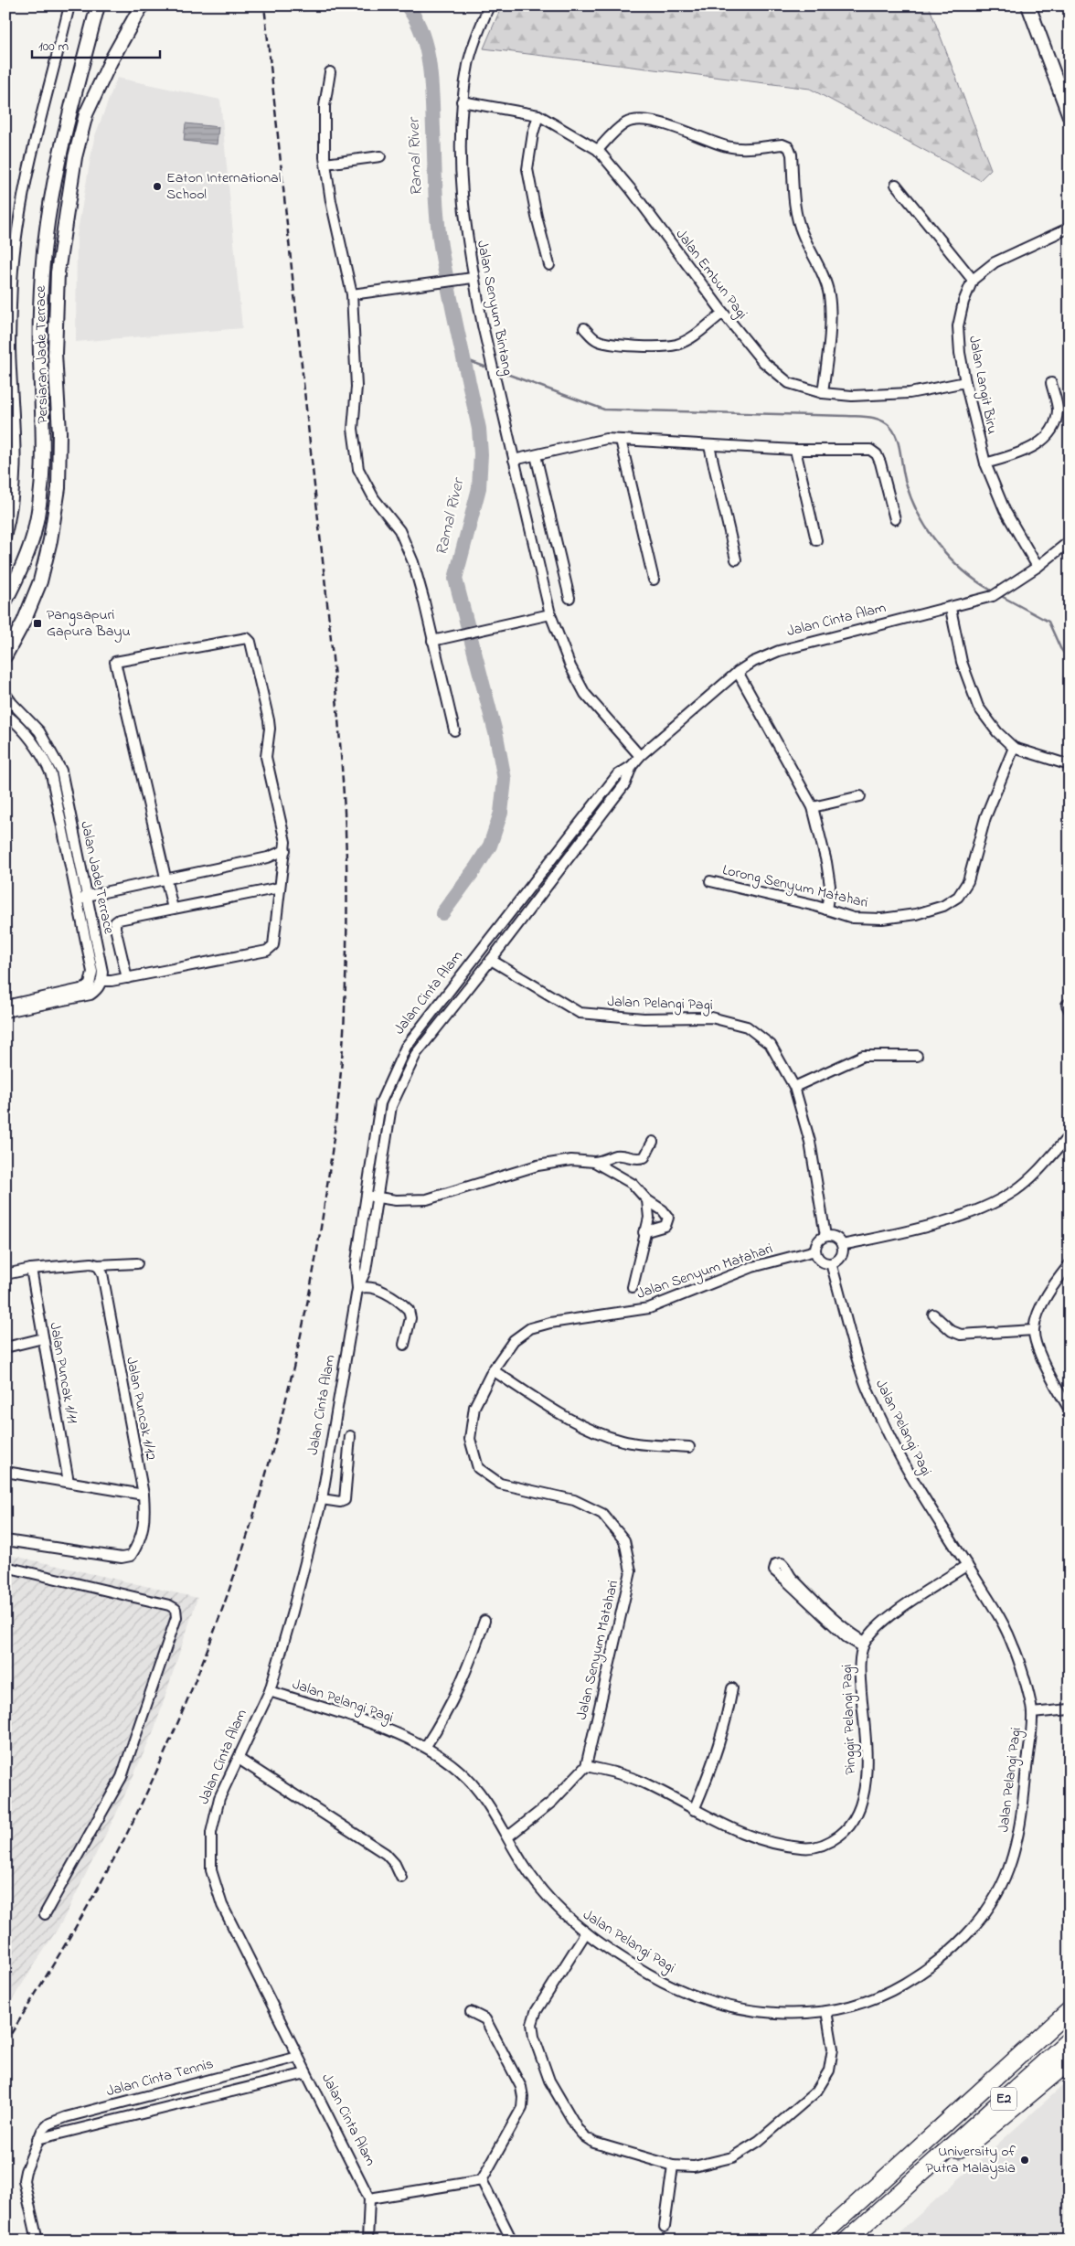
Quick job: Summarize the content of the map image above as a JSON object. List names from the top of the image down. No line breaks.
{"streets":{"highway":["E2"],"street":["Jalan Embun Pagi","Jalan Senyum Bintang","Persiaran Jade Terrace","Jalan Langit Biru","Jalan Cinta Alam","Jalan Jade Terrace","Lorong Senyum Matahari","Jalan Pelangi Pagi","Jalan Senyum Matahari","Jalan Puncak 1/11","Jalan Puncak 1/12","Pinggir Pelangi Pagi","Jalan Cinta Tennis"]},"crossings":[["Jalan Embun Pagi","Jalan Senyum Bintang"],["Jalan Embun Pagi","Jalan Langit Biru"],["Jalan Senyum Bintang","Jalan Cinta Alam"],["Jalan Langit Biru","Jalan Cinta Alam"],["Jalan Cinta Alam","Jalan Pelangi Pagi"],["Jalan Cinta Alam","Jalan Cinta Tennis"],["Jalan Pelangi Pagi","Jalan Senyum Matahari"],["Jalan Senyum Matahari","Pinggir Pelangi Pagi"]],"water":["Ramal River"],"places":{"other":["Eaton International School","University of Putra Malaysia"],"transit":["Pangsapuri Gapura Bayu"]},"scale_bar":"100 m"}
